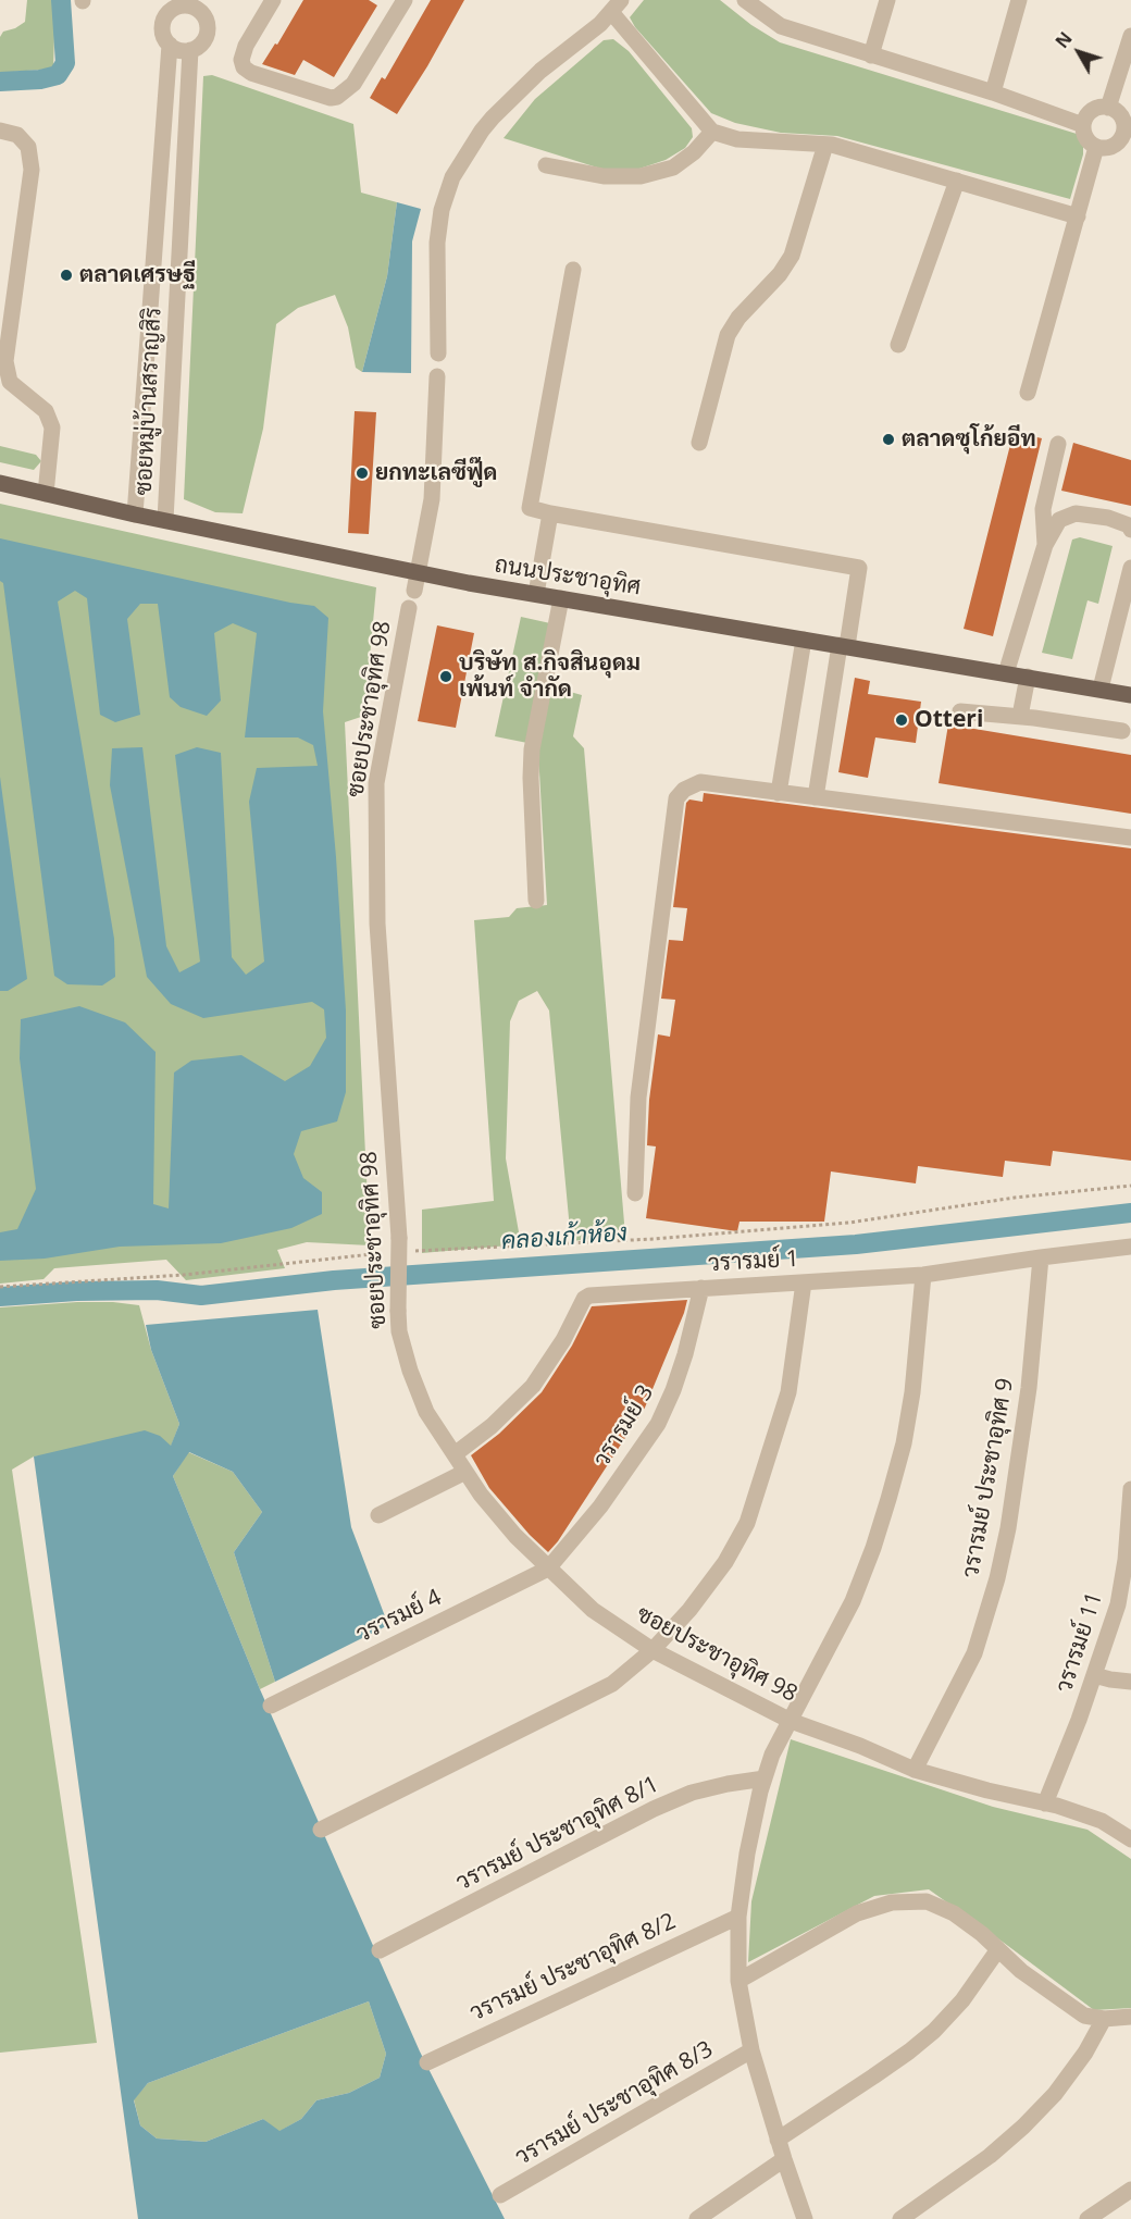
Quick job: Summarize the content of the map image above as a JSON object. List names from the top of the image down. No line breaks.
{"streets":{"main road":["ถนนประชาอุทิศ"],"street":["ซอยหมู่บ้านสราญสิริ","ซอยประชาอุทิศ 98","วรารมย์ 1","วรารมย์ 3","วรารมย์ ประชาอุทิศ 9","วรารมย์ 4","วรารมย์ 11","วรารมย์ ประชาอุทิศ 8/1","วรารมย์ ประชาอุทิศ 8/2","วรารมย์ ประชาอุทิศ 8/3"]},"crossings":[["ซอยหมู่บ้านสราญสิริ","ถนนประชาอุทิศ"],["ซอยประชาอุทิศ 98","วรารมย์ 1"],["ซอยประชาอุทิศ 98","วรารมย์ 3"],["ซอยประชาอุทิศ 98","วรารมย์ ประชาอุทิศ 9"],["ซอยประชาอุทิศ 98","วรารมย์ 4"],["ซอยประชาอุทิศ 98","วรารมย์ 11"],["วรารมย์ 1","วรารมย์ 3"],["วรารมย์ 1","วรารมย์ ประชาอุทิศ 9"],["วรารมย์ 3","วรารมย์ 4"]],"water":["คลองเก้าห้อง"],"places":["ตลาดเศรษฐี","ตลาดซุโก้ยอีท","ยกทะเลซีฟู๊ด","บริษัท ส.กิจสินอุดม เพ้นท์ จำกัด","Otteri"],"north":"top left"}
